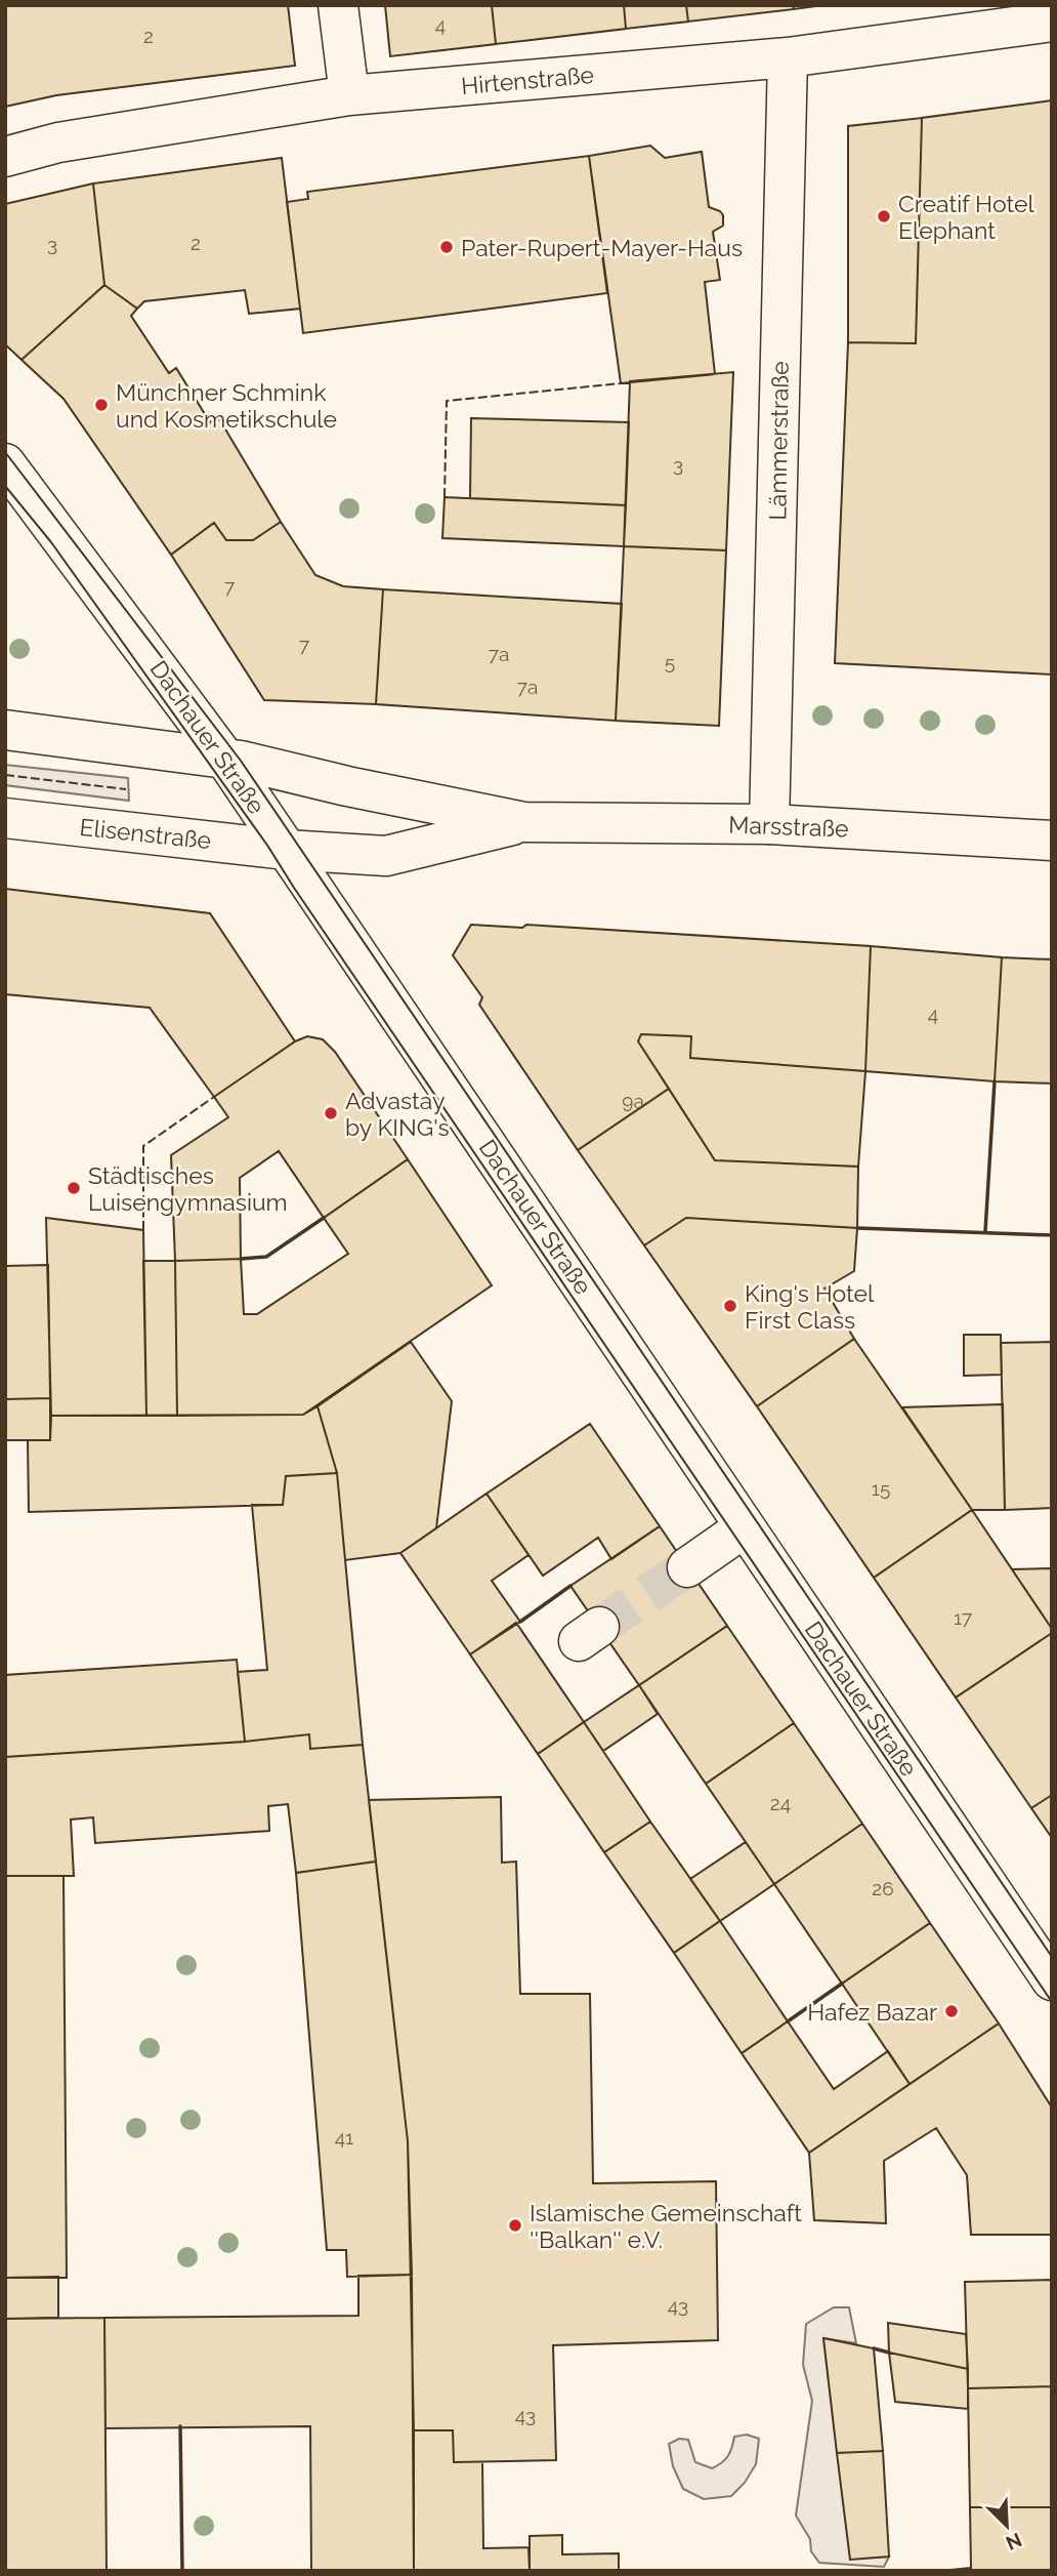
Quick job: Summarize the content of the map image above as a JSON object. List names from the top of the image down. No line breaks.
{"streets":{"street":["Hirtenstraße","Lämmerstraße","Dachauer Straße","Marsstraße","Elisenstraße"]},"crossings":[["Hirtenstraße","Lämmerstraße"],["Lämmerstraße","Marsstraße"],["Dachauer Straße","Marsstraße"],["Dachauer Straße","Elisenstraße"],["Marsstraße","Elisenstraße"]],"places":["Creatif Hotel Elephant","Pater-Rupert-Mayer-Haus","Münchner Schmink und Kosmetikschule","Advastay by KING's","Städtisches Luisengymnasium","King's Hotel First Class","Hafez Bazar","Islamische Gemeinschaft ''Balkan'' e.V."],"house_numbers":["4","2","2","3","3","7","7","7a","5","7a","4","9a","15","17","24","26","41","43","43"],"north":"bottom right"}
